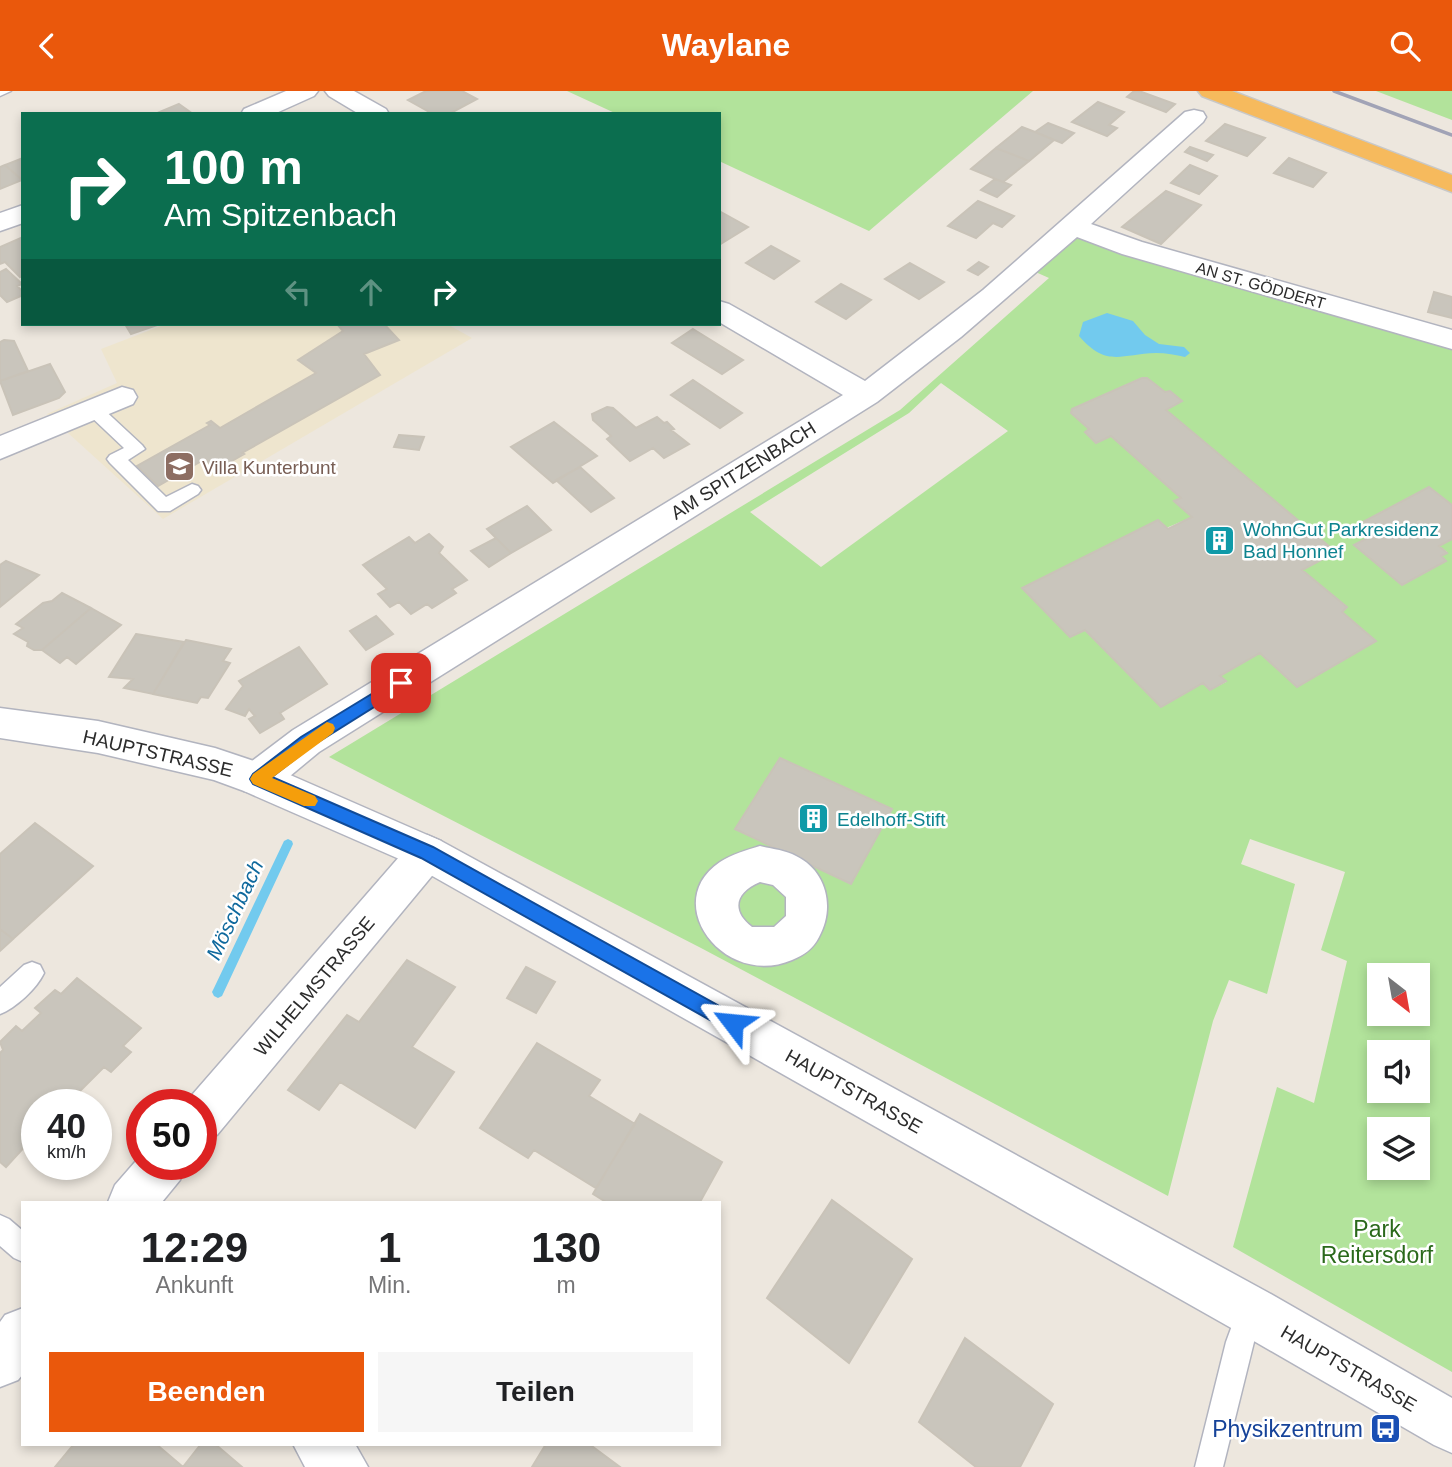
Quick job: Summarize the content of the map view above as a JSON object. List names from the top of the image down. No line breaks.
{"streets":{"street":["AN ST. GÖDDERT","AM SPITZENBACH","HAUPTSTRASSE","WILHELMSTRASSE"]},"crossings":[["AN ST. GÖDDERT","AM SPITZENBACH"],["AM SPITZENBACH","HAUPTSTRASSE"],["HAUPTSTRASSE","WILHELMSTRASSE"]],"water":["Möschbach"],"parks":["Park Reitersdorf"],"places":{"school or university":["Villa Kunterbunt"],"building":["WohnGut Parkresidenz Bad Honnef","Edelhoff-Stift"],"bus stop":["Physikzentrum"]},"north":"bottom right","page":{"header":"Waylane","turn":["100 m","Am Spitzenbach"],"speed":"40 km/h","limit":"50","eta":["12:29","Ankunft","1","Min.","130","m"],"buttons":["Beenden","Teilen"]}}
